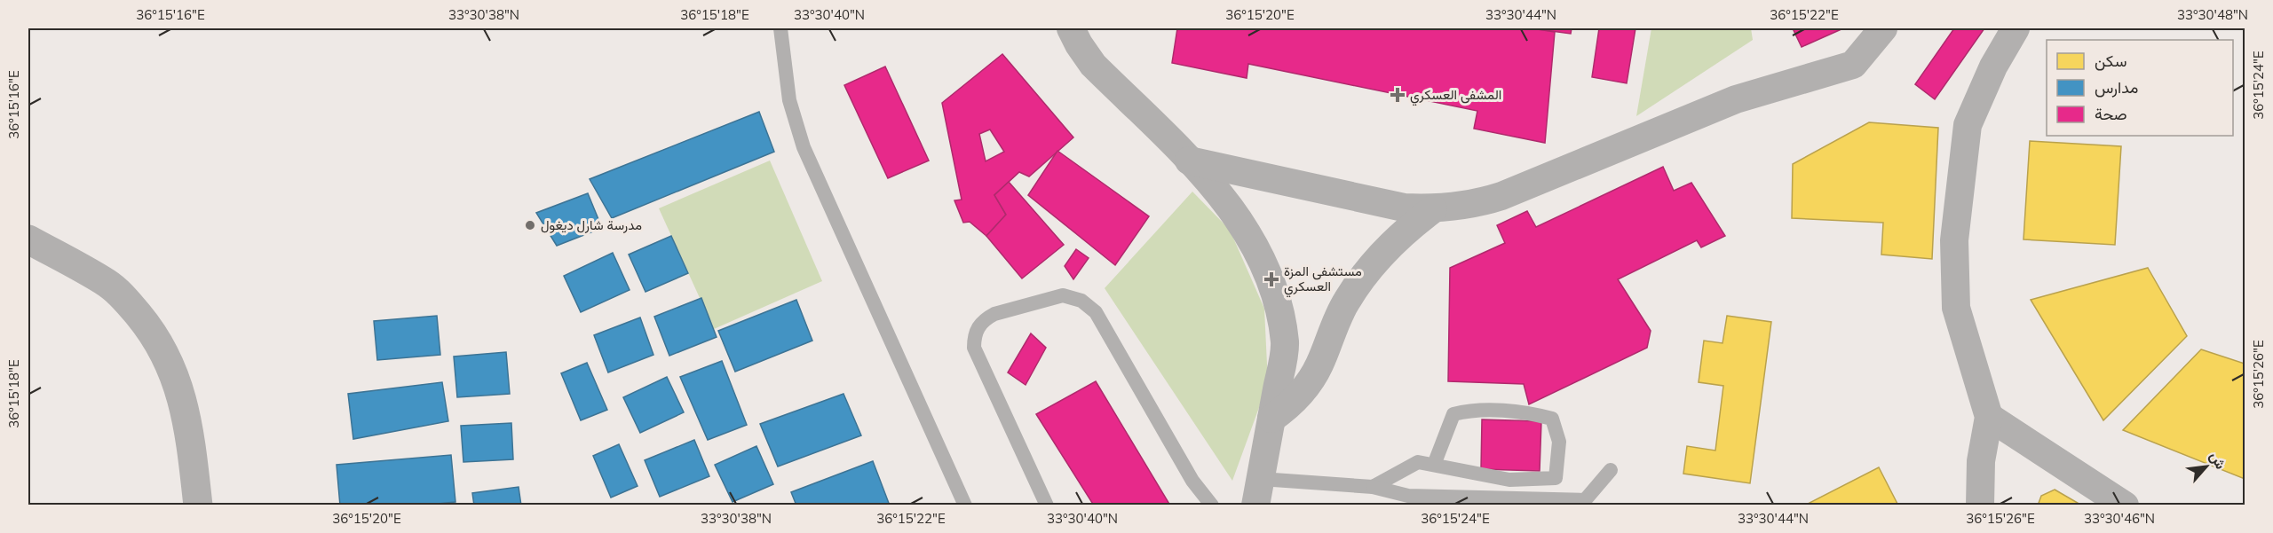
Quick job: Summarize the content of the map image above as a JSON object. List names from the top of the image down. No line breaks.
{"places":{"health":["المشفى العسكري","مستشفى المزة العسكري"],"other":["مدرسة شارل ديغول"]},"legend":["سكن","مدارس","صحة"],"north":"top right","coordinates":["36°15'16\"E","33°30'38\"N","36°15'18\"E","33°30'40\"N","36°15'20\"E","33°30'44\"N","36°15'22\"E","33°30'48\"N","36°15'24\"E","36°15'26\"E","33°30'46\"N"]}
